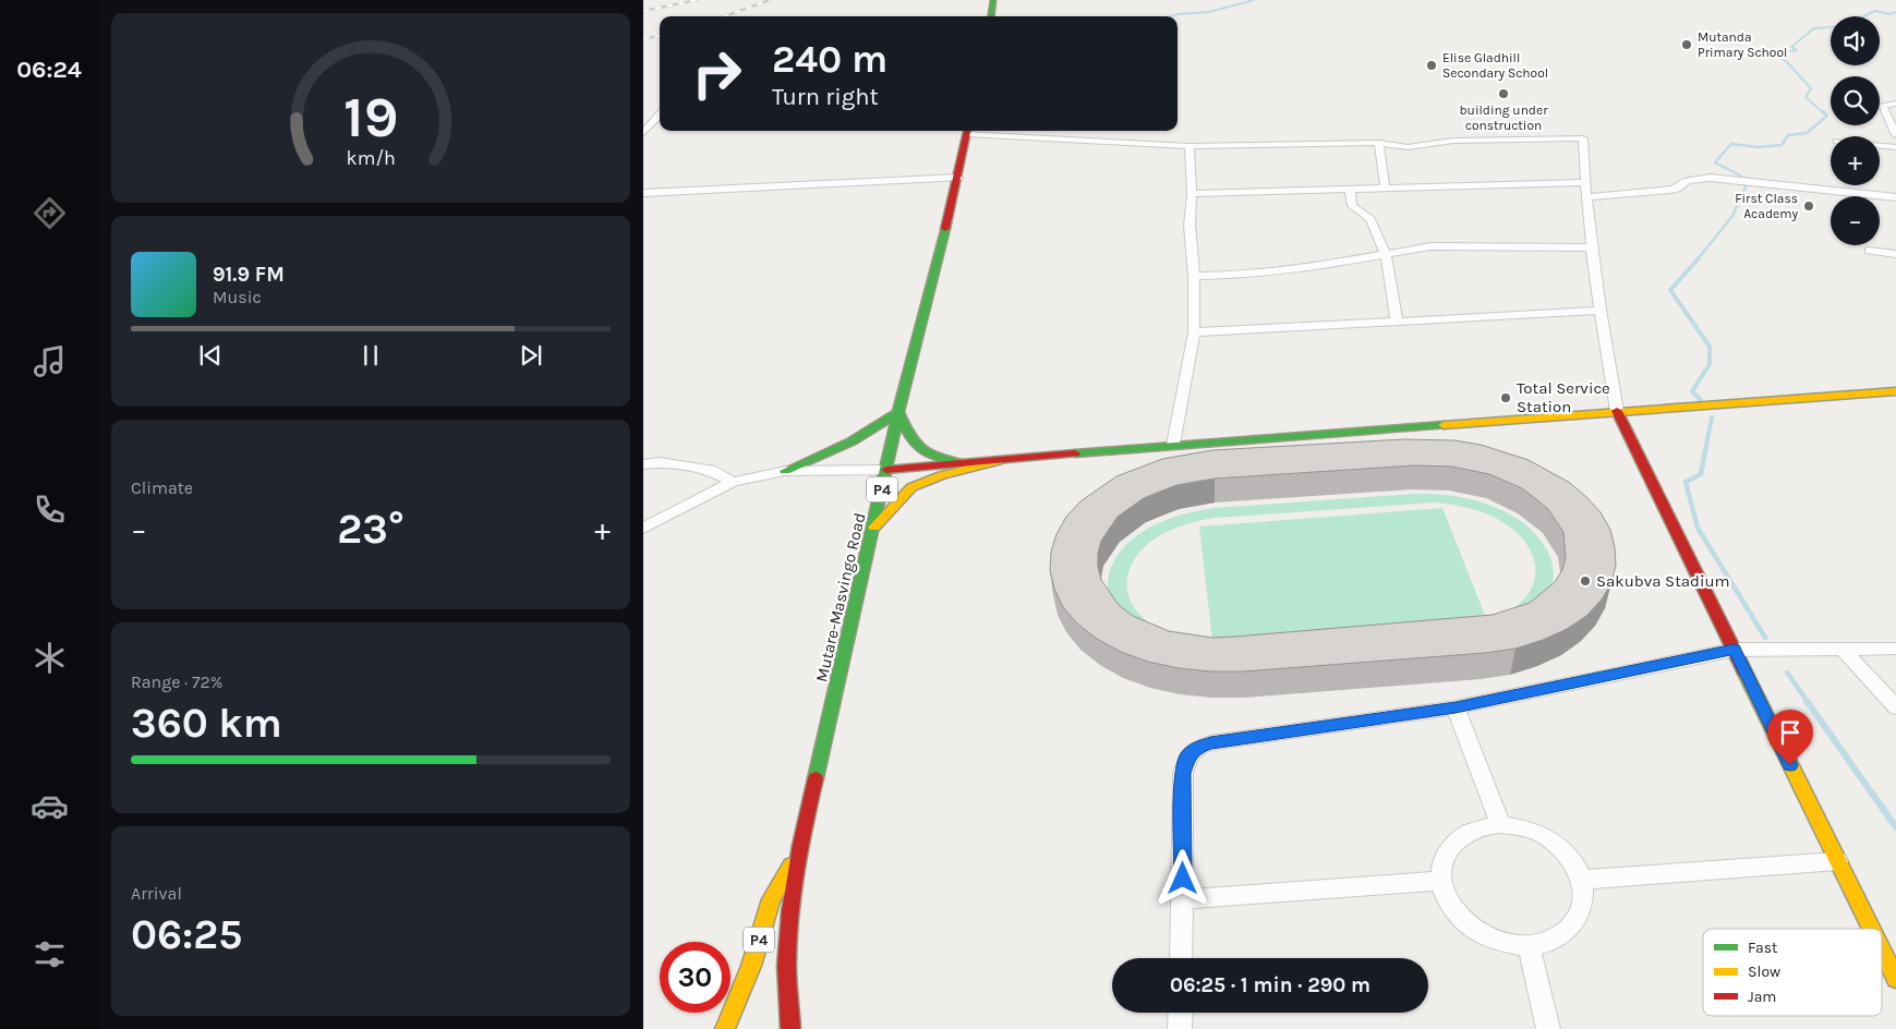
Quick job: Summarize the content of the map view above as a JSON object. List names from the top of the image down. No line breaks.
{"streets":{"main road":["P4","Mutare-Masvingo Road"]},"places":["Mutanda Primary School","Elise Gladhill Secondary School","building under construction","First Class Academy","Total Service Station","Sakubva Stadium"],"legend":["Fast","Slow","Jam"],"page":{"tabs":"06:24","map_buttons":["+","−"],"turn":["240 m","Turn right"],"song":["91.9 FM","Music"],"tile":["Climate",["Range · 72%","360 km"],["Arrival","06:25"]],"heat":["−","23°","+"],"limit":"30","trip":"06:25 · 1 min · 290 m","gauge":["19","km/h"]}}
